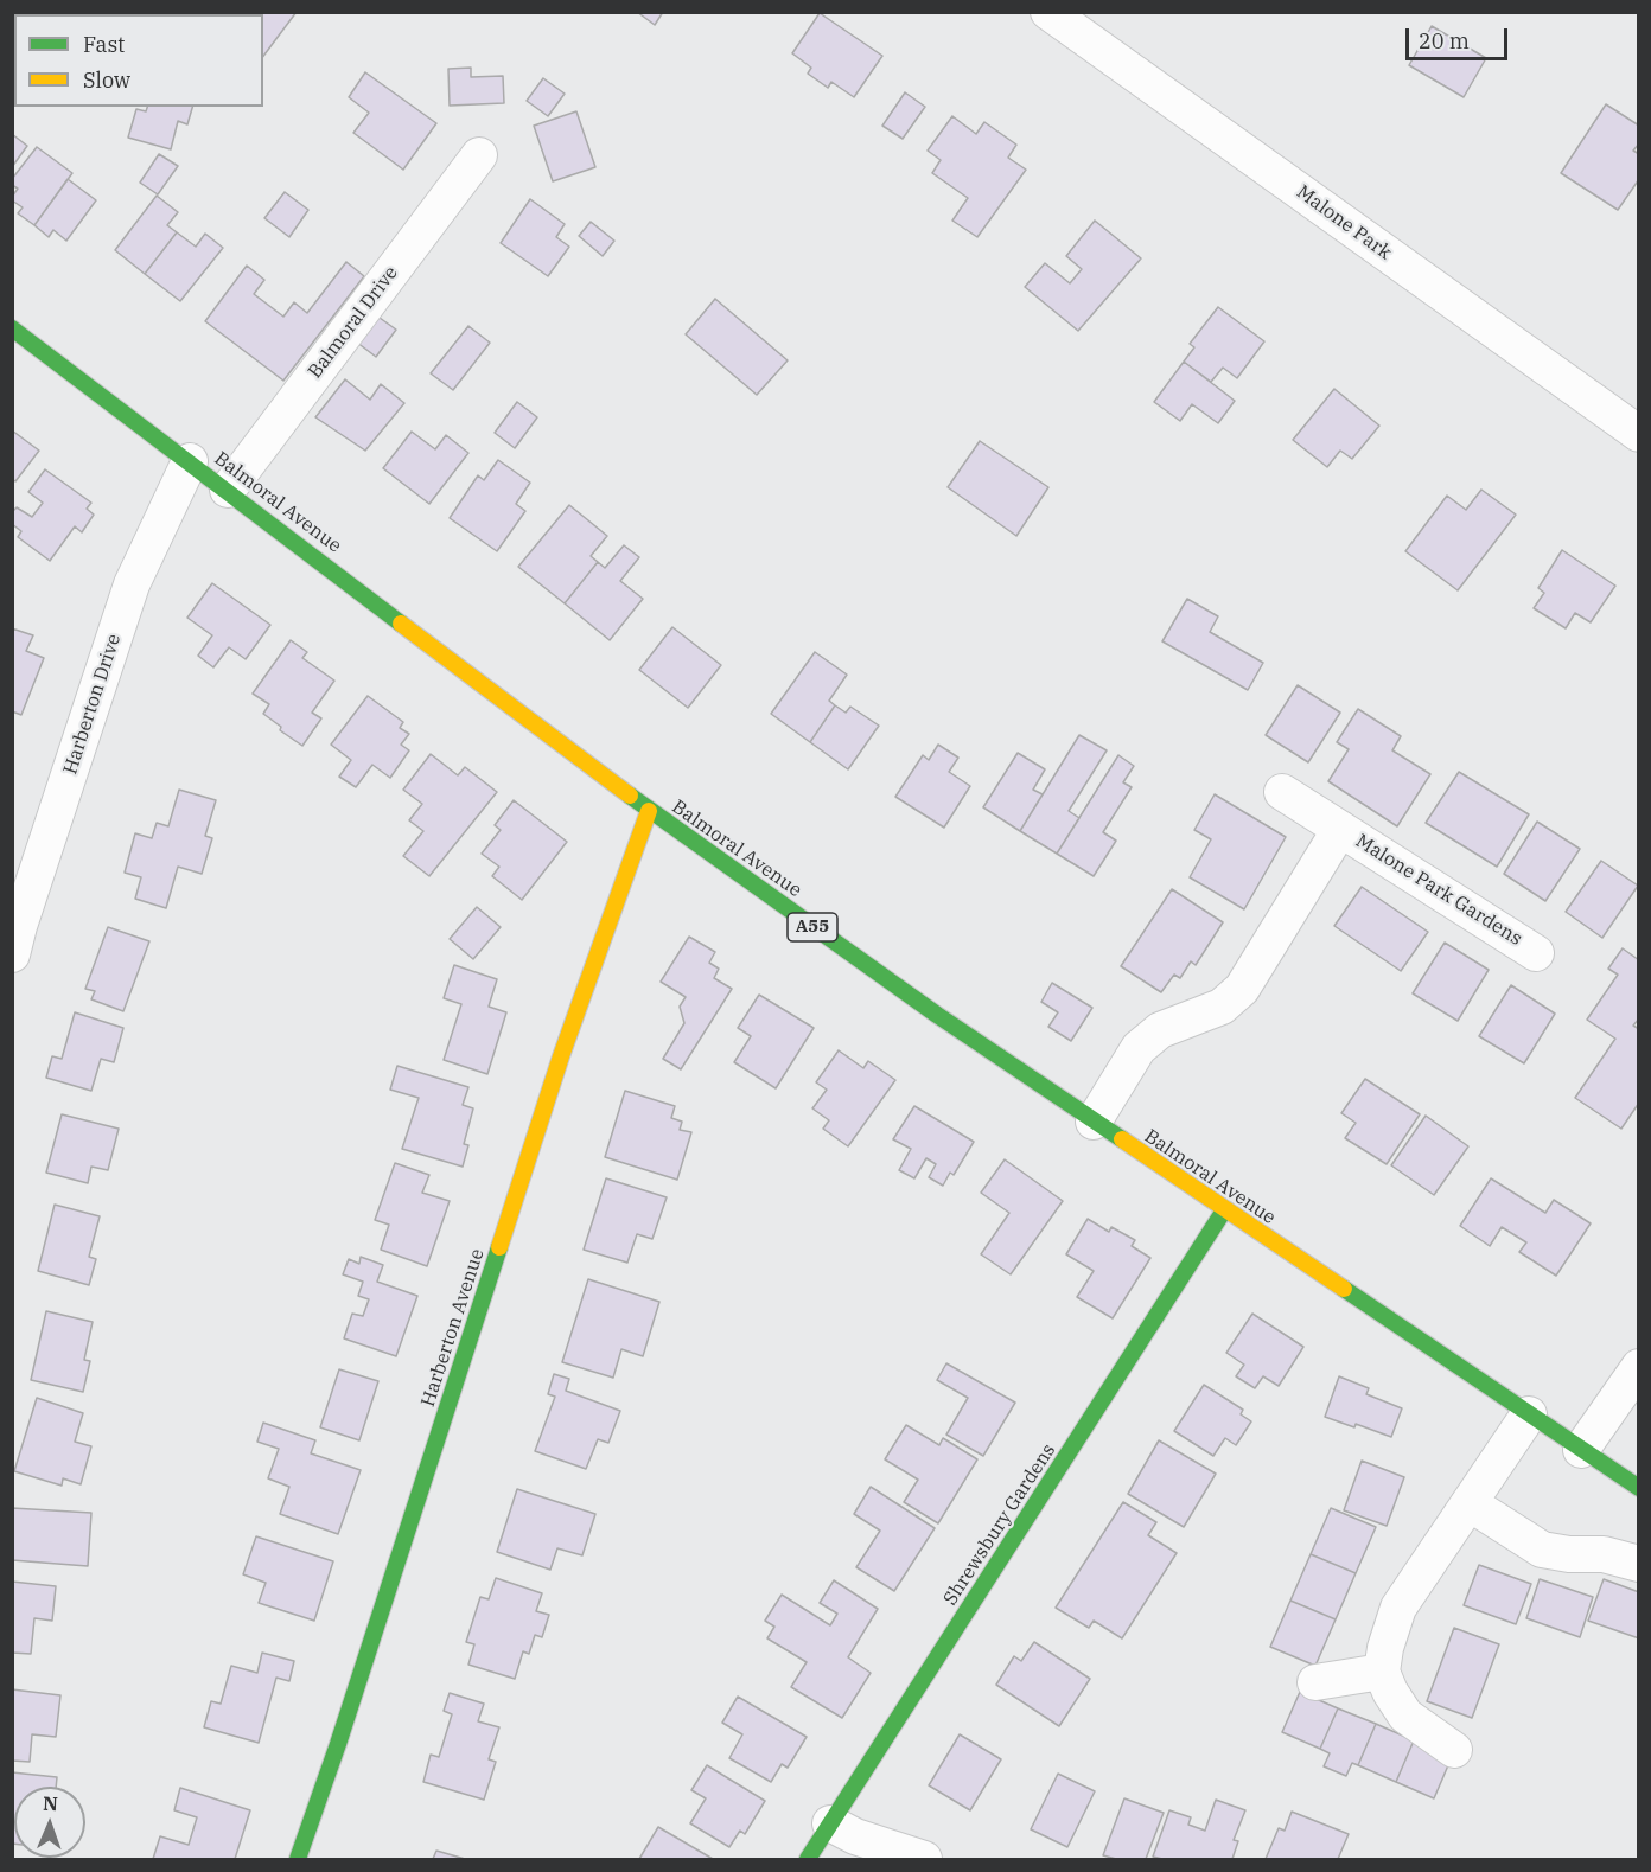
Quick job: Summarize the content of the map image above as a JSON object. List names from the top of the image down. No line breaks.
{"streets":{"main road":["Balmoral Avenue","A55","Harberton Avenue","Shrewsbury Gardens"],"street":["Malone Park","Balmoral Drive","Harberton Drive","Malone Park Gardens"]},"crossings":[["Balmoral Drive","Balmoral Avenue"],["Balmoral Avenue","Harberton Drive"],["Balmoral Avenue","Malone Park Gardens"],["Balmoral Avenue","Harberton Avenue"],["Balmoral Avenue","Shrewsbury Gardens"]],"legend":["Fast","Slow"],"scale_bar":"20 m","north":"top"}
